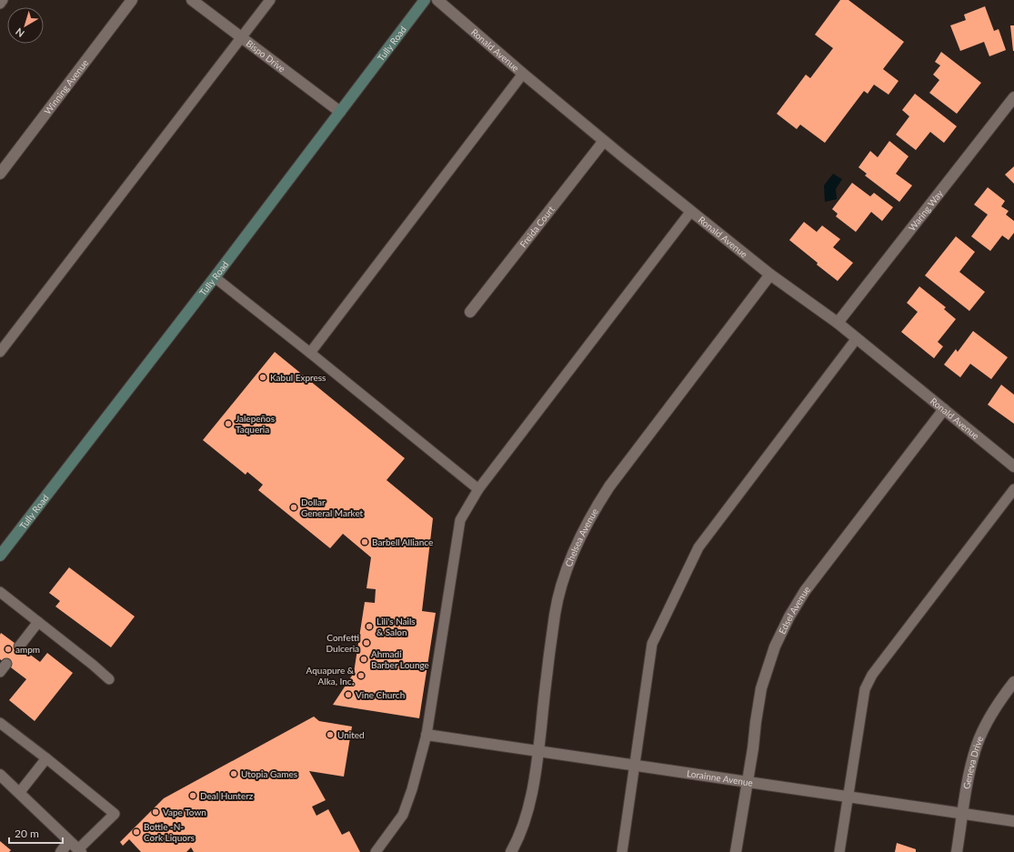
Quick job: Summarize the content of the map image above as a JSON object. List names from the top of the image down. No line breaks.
{"streets":{"main road":["Tully Road"],"street":["Ronald Avenue","Bispo Drive","Winning Avenue","Waring Way","Freida Court","Chelsea Avenue","Edsel Avenue","Geneva Drive","Lorainne Avenue"]},"crossings":[["Tully Road","Bispo Drive"],["Ronald Avenue","Waring Way"],["Ronald Avenue","Freida Court"],["Ronald Avenue","Chelsea Avenue"],["Ronald Avenue","Edsel Avenue"],["Chelsea Avenue","Lorainne Avenue"],["Edsel Avenue","Lorainne Avenue"],["Geneva Drive","Lorainne Avenue"]],"places":["Kabul Express","Jalepeños Taqueria","Dollar General Market","Barbell Alliance","Lili's Nails & Salon","Confetti Dulceria","ampm","Ahmadi Barber Lounge","Aquapure & Alka, Inc.","Vine Church","United","Utopia Games","Deal Hunterz","Vape Town","Bottle -N- Cork Liquors"],"scale_bar":"20 m","north":"bottom left"}
